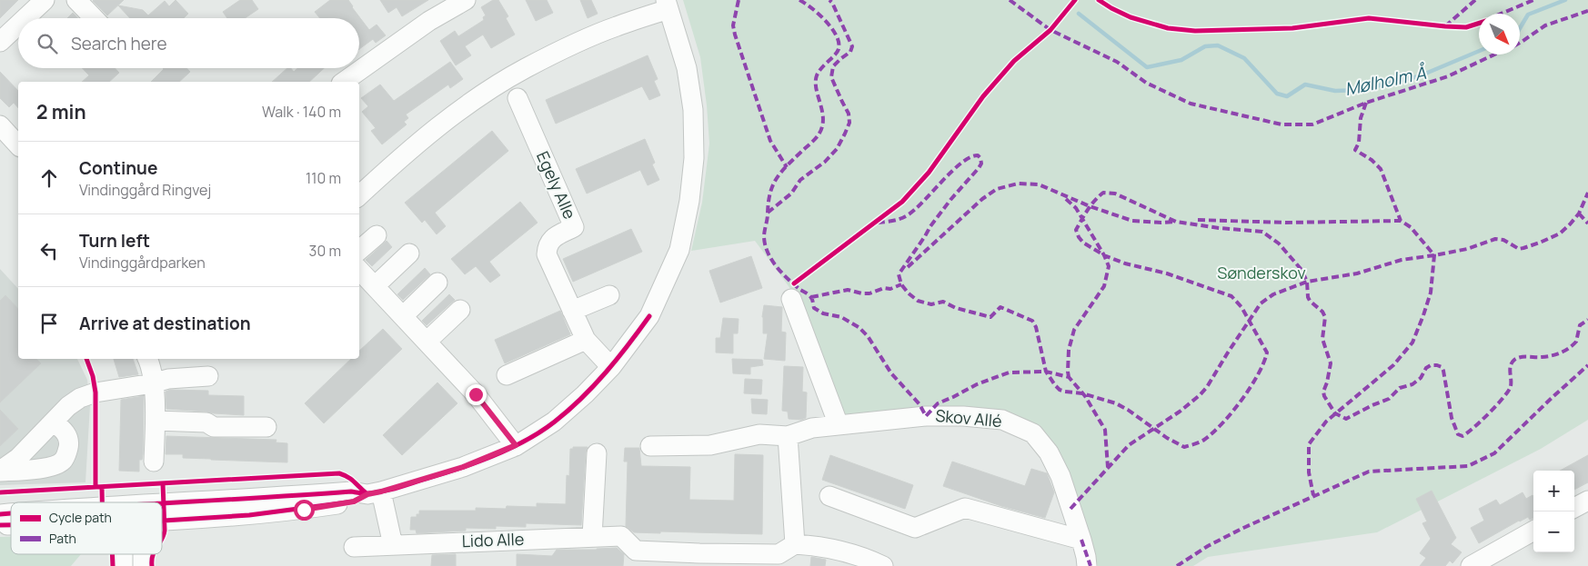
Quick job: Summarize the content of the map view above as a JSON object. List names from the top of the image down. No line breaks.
{"streets":{"street":["Egely Alle","Skov Allé","Lido Alle"]},"water":["Mølholm Å"],"parks":["Sønderskov"],"legend":["Cycle path","Path"],"north":"bottom right","page":{"search":"Search here","heading":["2 min","Walk · 140 m"],"list":[["Continue","Vindinggård Ringvej","110 m"],["Turn left","Vindinggårdparken","30 m"],"Arrive at destination"],"map_buttons":["+","−"]}}
